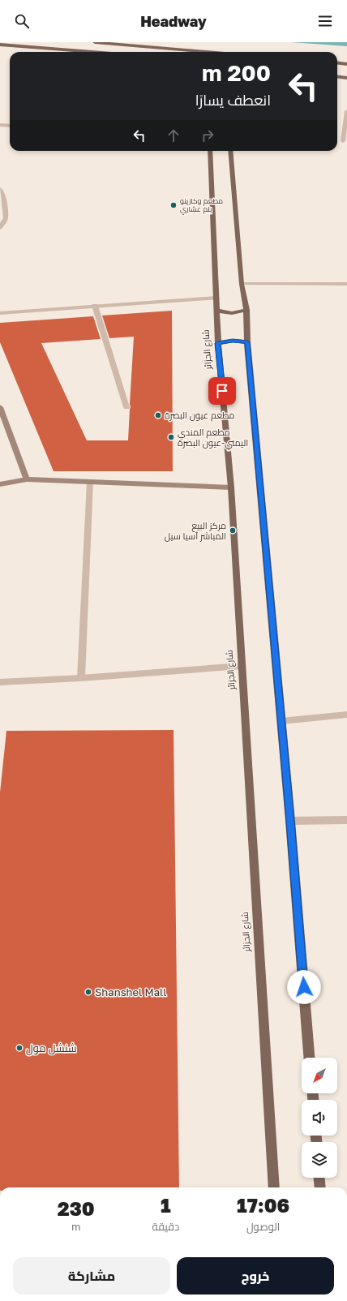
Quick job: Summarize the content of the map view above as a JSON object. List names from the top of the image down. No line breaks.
{"streets":{"main road":["شارع الجزائر"]},"places":["مطعم وكازينو بلم عشاري","مطعم عيون البصرة","مطعم المندي اليمني-عيون البصرة","مركز البيع المباشر آسيا سيل","Shanshel Mall","شنشل مول"],"north":"bottom left","page":{"header":"Headway","turn":["200 m","انعطف يسارًا"],"eta":["17:06","الوصول","1","دقيقة","230","m"],"buttons":["خروج","مشاركة"]}}
